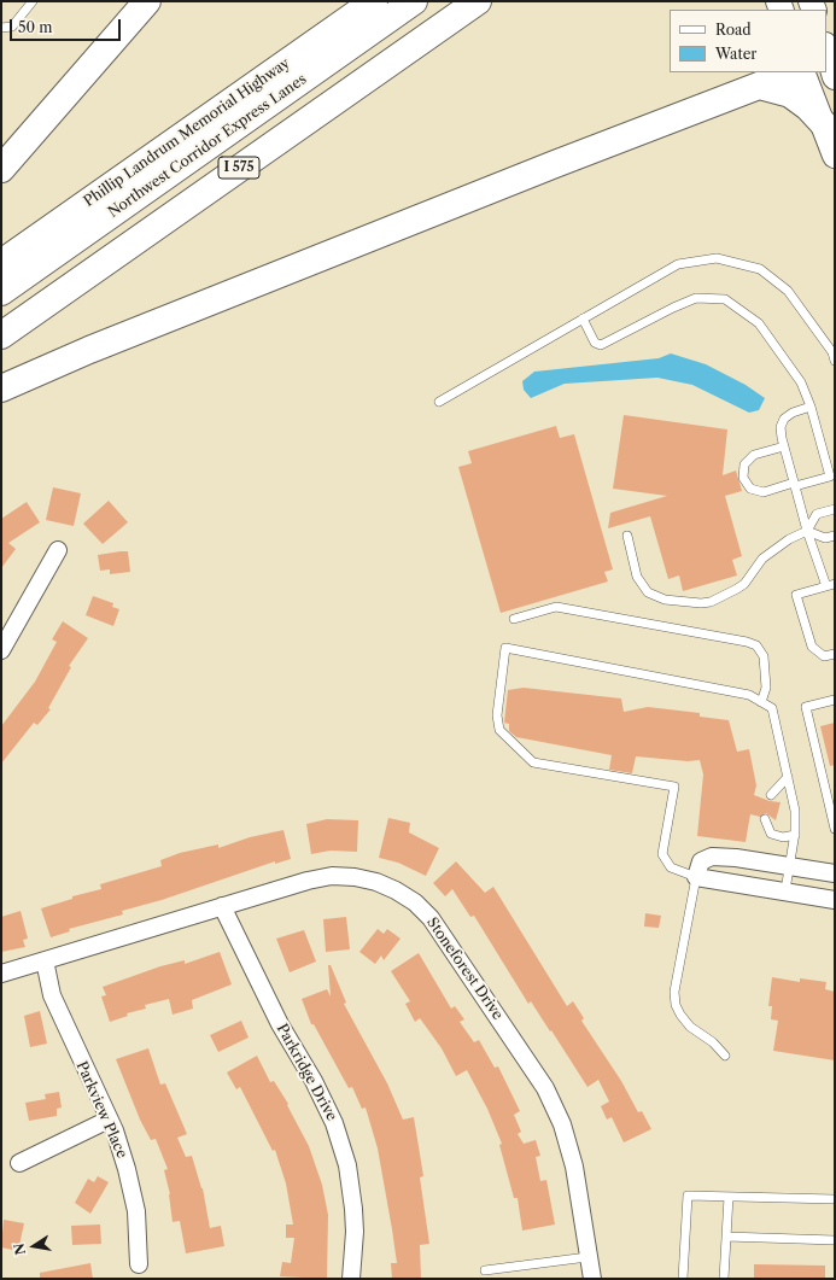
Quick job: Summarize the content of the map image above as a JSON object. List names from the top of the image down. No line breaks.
{"streets":{"highway":["Phillip Landrum Memorial Highway","Northwest Corridor Express Lanes","I 575"],"street":["Stoneforest Drive","Parkridge Drive","Parkview Place"]},"crossings":[["Stoneforest Drive","Parkridge Drive"],["Stoneforest Drive","Parkview Place"]],"legend":["Road","Water"],"scale_bar":"50 m","north":"left"}
